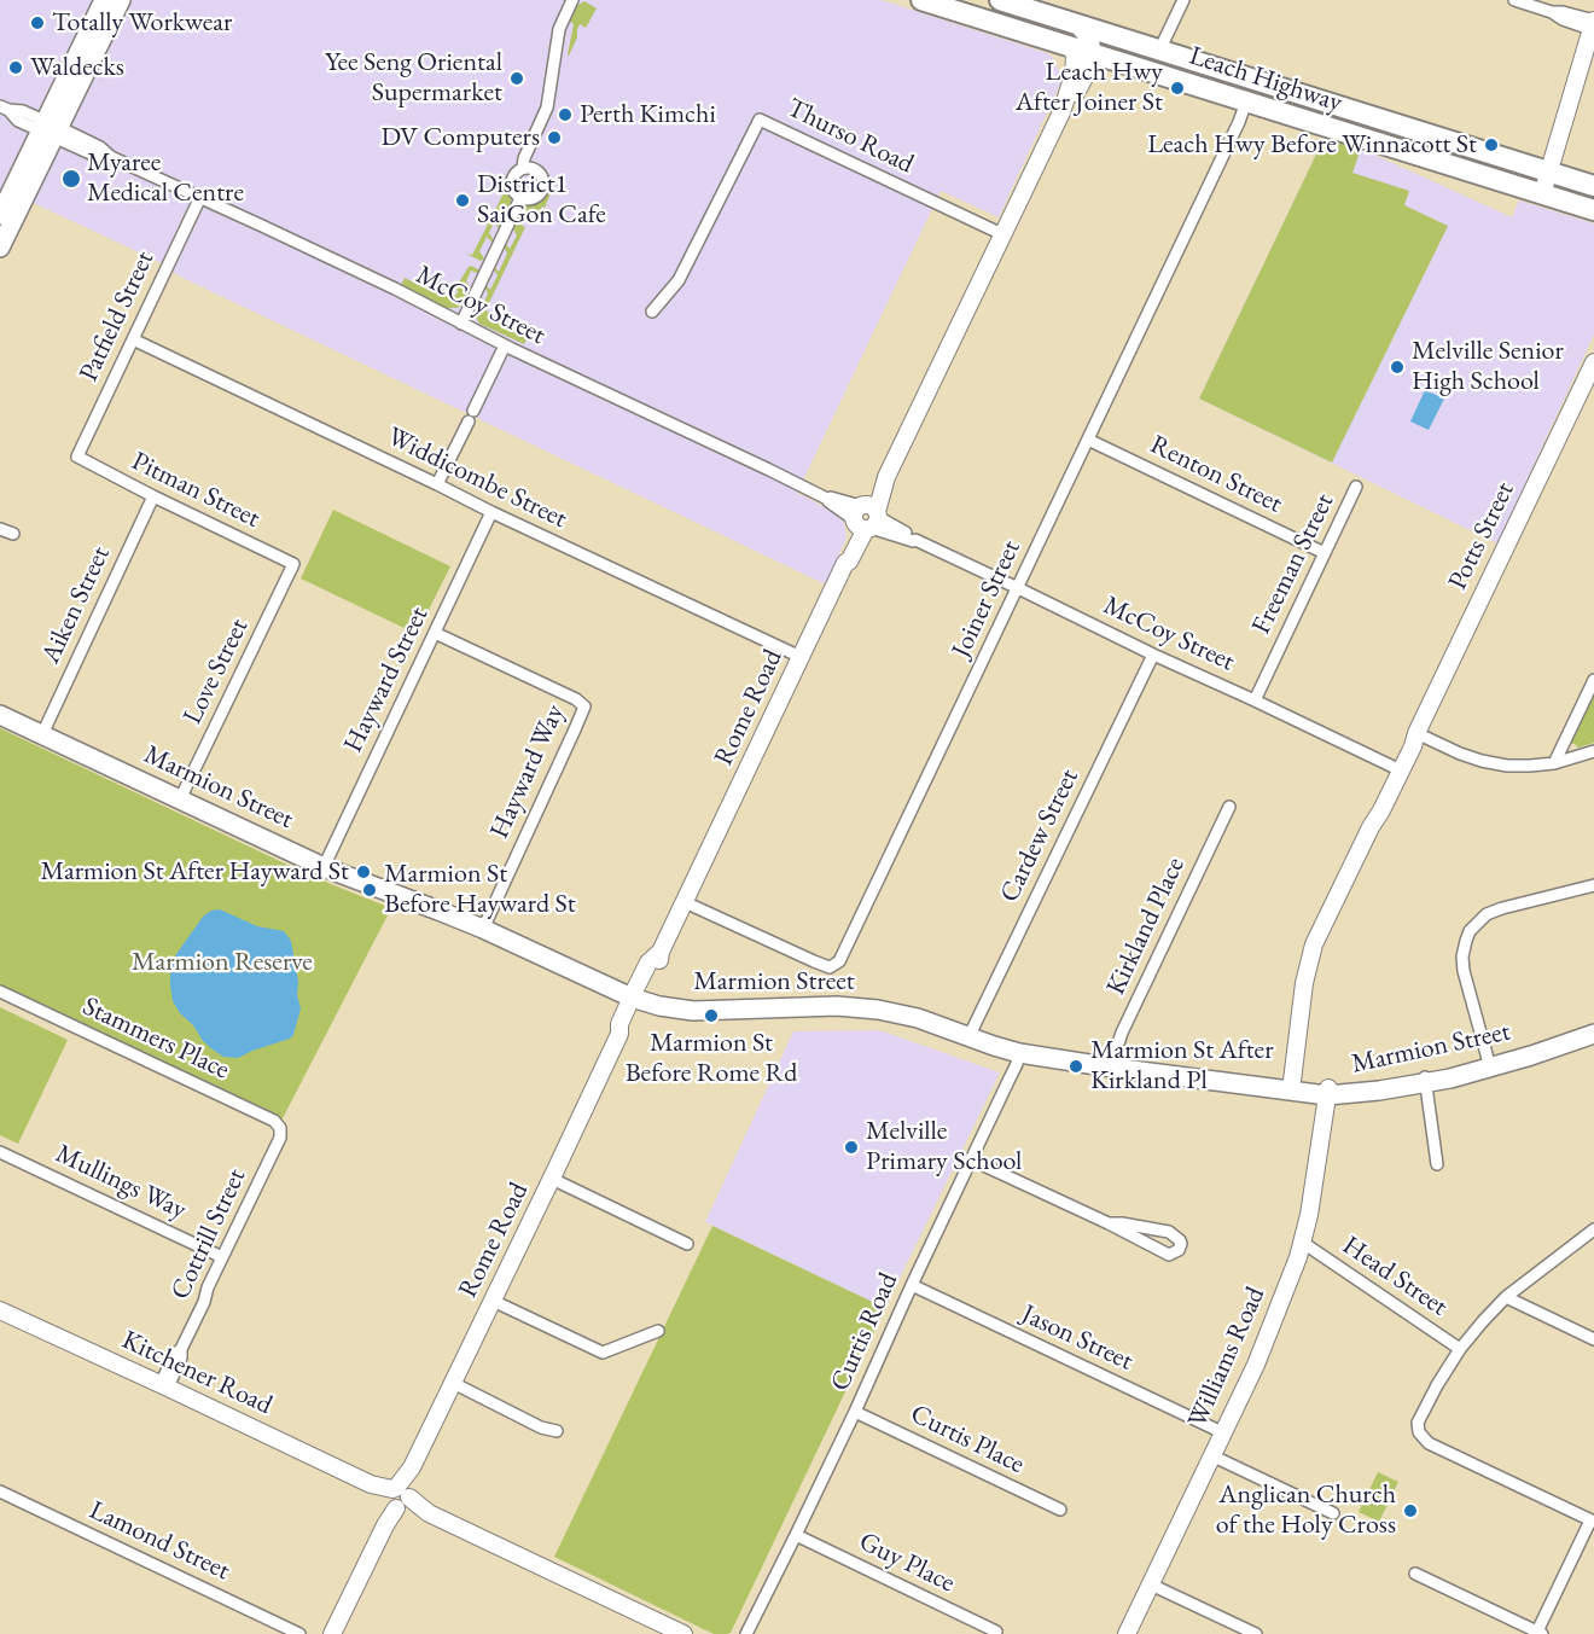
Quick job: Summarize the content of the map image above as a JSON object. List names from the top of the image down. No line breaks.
{"streets":{"highway":["Leach Highway"],"main road":["Marmion Street"],"street":["Thurso Road","McCoy Street","Patfield Street","Renton Street","Widdicombe Street","Pitman Street","Potts Street","Freeman Street","Joiner Street","Aiken Street","Love Street","Hayward Street","Rome Road","Hayward Way","Cardew Street","Kirkland Place","Stammers Place","Mullings Way","Cottrill Street","Head Street","Curtis Road","Jason Street","Williams Road","Kitchener Road","Curtis Place","Lamond Street","Guy Place"]},"crossings":[["Leach Highway","Joiner Street"],["Leach Highway","Rome Road"],["Thurso Road","Rome Road"],["McCoy Street","Patfield Street"],["McCoy Street","Potts Street"],["McCoy Street","Freeman Street"],["McCoy Street","Joiner Street"],["McCoy Street","Rome Road"],["McCoy Street","Cardew Street"],["Patfield Street","Widdicombe Street"],["Patfield Street","Pitman Street"],["Renton Street","Freeman Street"],["Renton Street","Joiner Street"],["Widdicombe Street","Hayward Street"],["Widdicombe Street","Rome Road"],["Pitman Street","Aiken Street"],["Pitman Street","Love Street"],["Potts Street","Marmion Street"],["Joiner Street","Rome Road"],["Aiken Street","Marmion Street"],["Love Street","Marmion Street"],["Hayward Street","Hayward Way"],["Hayward Street","Marmion Street"],["Rome Road","Marmion Street"],["Rome Road","Kitchener Road"],["Hayward Way","Marmion Street"],["Marmion Street","Cardew Street"],["Marmion Street","Kirkland Place"],["Marmion Street","Curtis Road"],["Marmion Street","Williams Road"],["Stammers Place","Cottrill Street"],["Mullings Way","Cottrill Street"],["Cottrill Street","Kitchener Road"],["Head Street","Williams Road"],["Curtis Road","Jason Street"],["Curtis Road","Curtis Place"],["Curtis Road","Guy Place"],["Jason Street","Williams Road"]],"parks":["Marmion Reserve"],"places":["Totally Workwear","Waldecks","Yee Seng Oriental Supermarket","Leach Hwy After Joiner St","Perth Kimchi","DV Computers","Leach Hwy Before Winnacott St","Myaree Medical Centre","District1 SaiGon Cafe","Melville Senior High School","Marmion St After Hayward St","Marmion St Before Hayward St","Marmion St Before Rome Rd","Marmion St After Kirkland Pl","Melville Primary School","Anglican Church of the Holy Cross"]}
